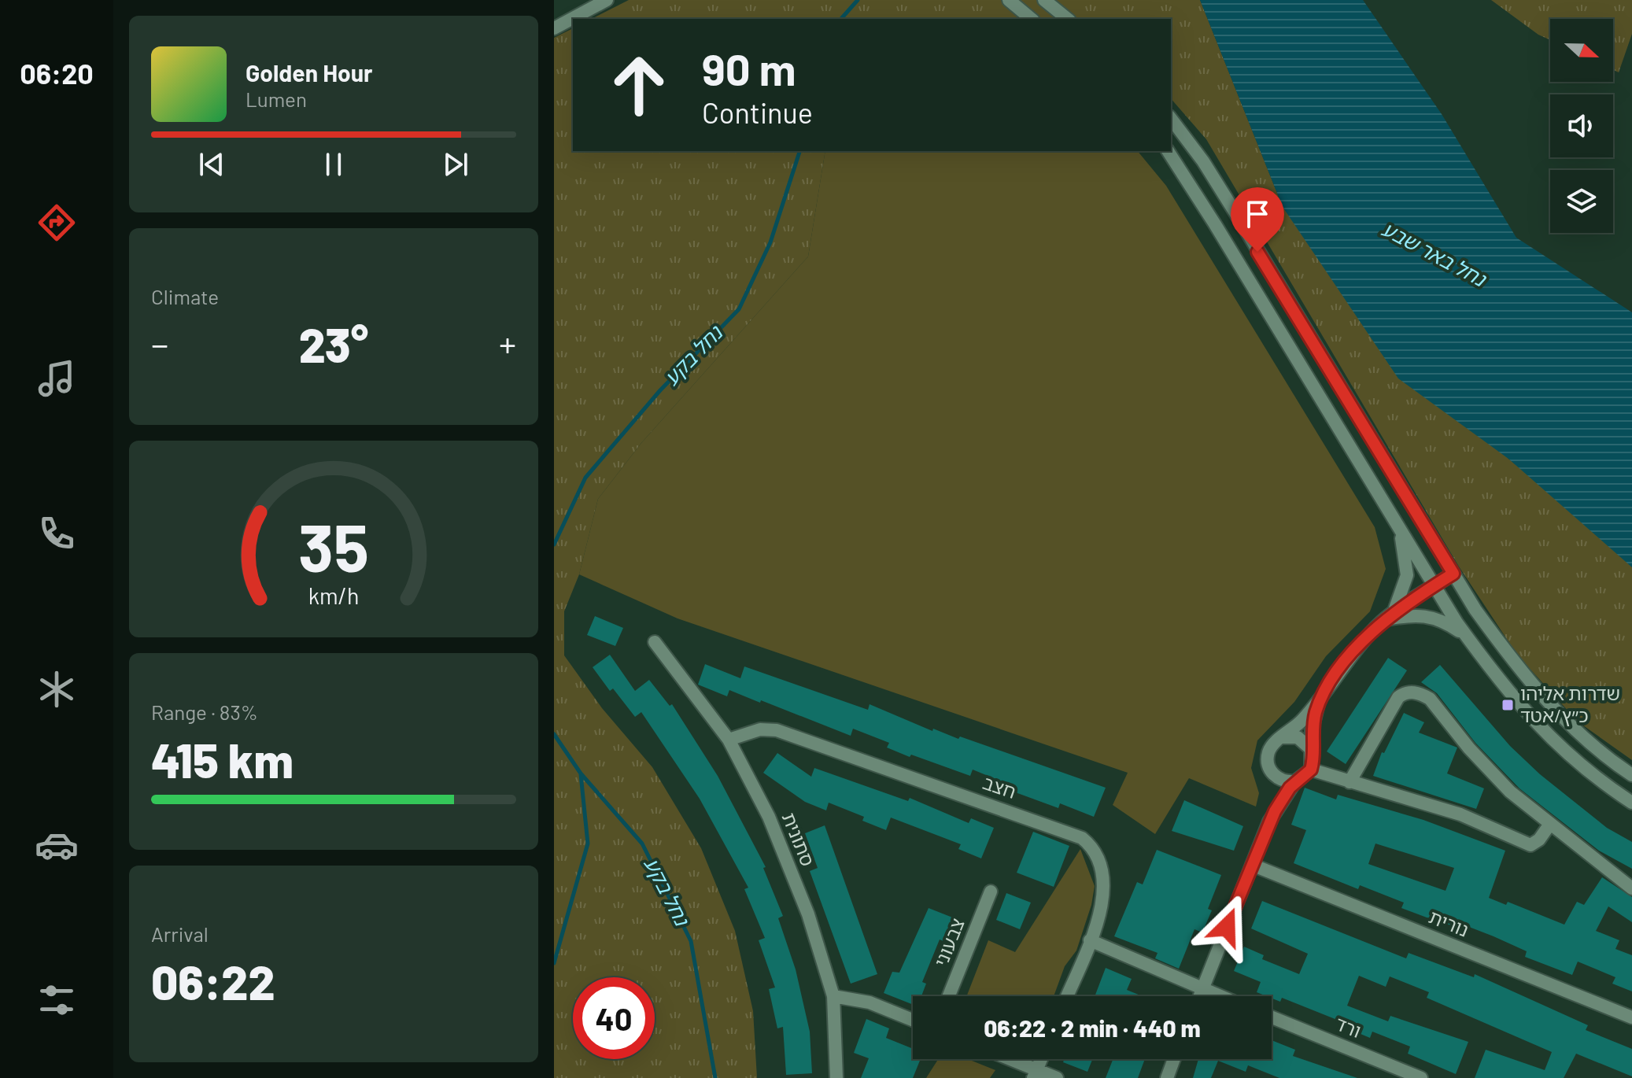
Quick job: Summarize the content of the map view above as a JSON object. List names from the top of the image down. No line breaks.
{"streets":{"street":["חצב","סתונית","נורית","צבעוני","ורד"]},"crossings":[["חצב","סתונית"]],"water":["נחל באר שבע","נחל בקע"],"places":{"transit":["שדרות אליהו כ״ץ/אטד"]},"north":"right","page":{"tabs":"06:20","turn":["90 m","Continue"],"song":["Golden Hour","Lumen"],"tile":["Climate",["Range · 83%","415 km"],["Arrival","06:22"]],"heat":["−","23°","+"],"limit":"40","trip":"06:22 · 2 min · 440 m","gauge":["35","km/h"]}}
